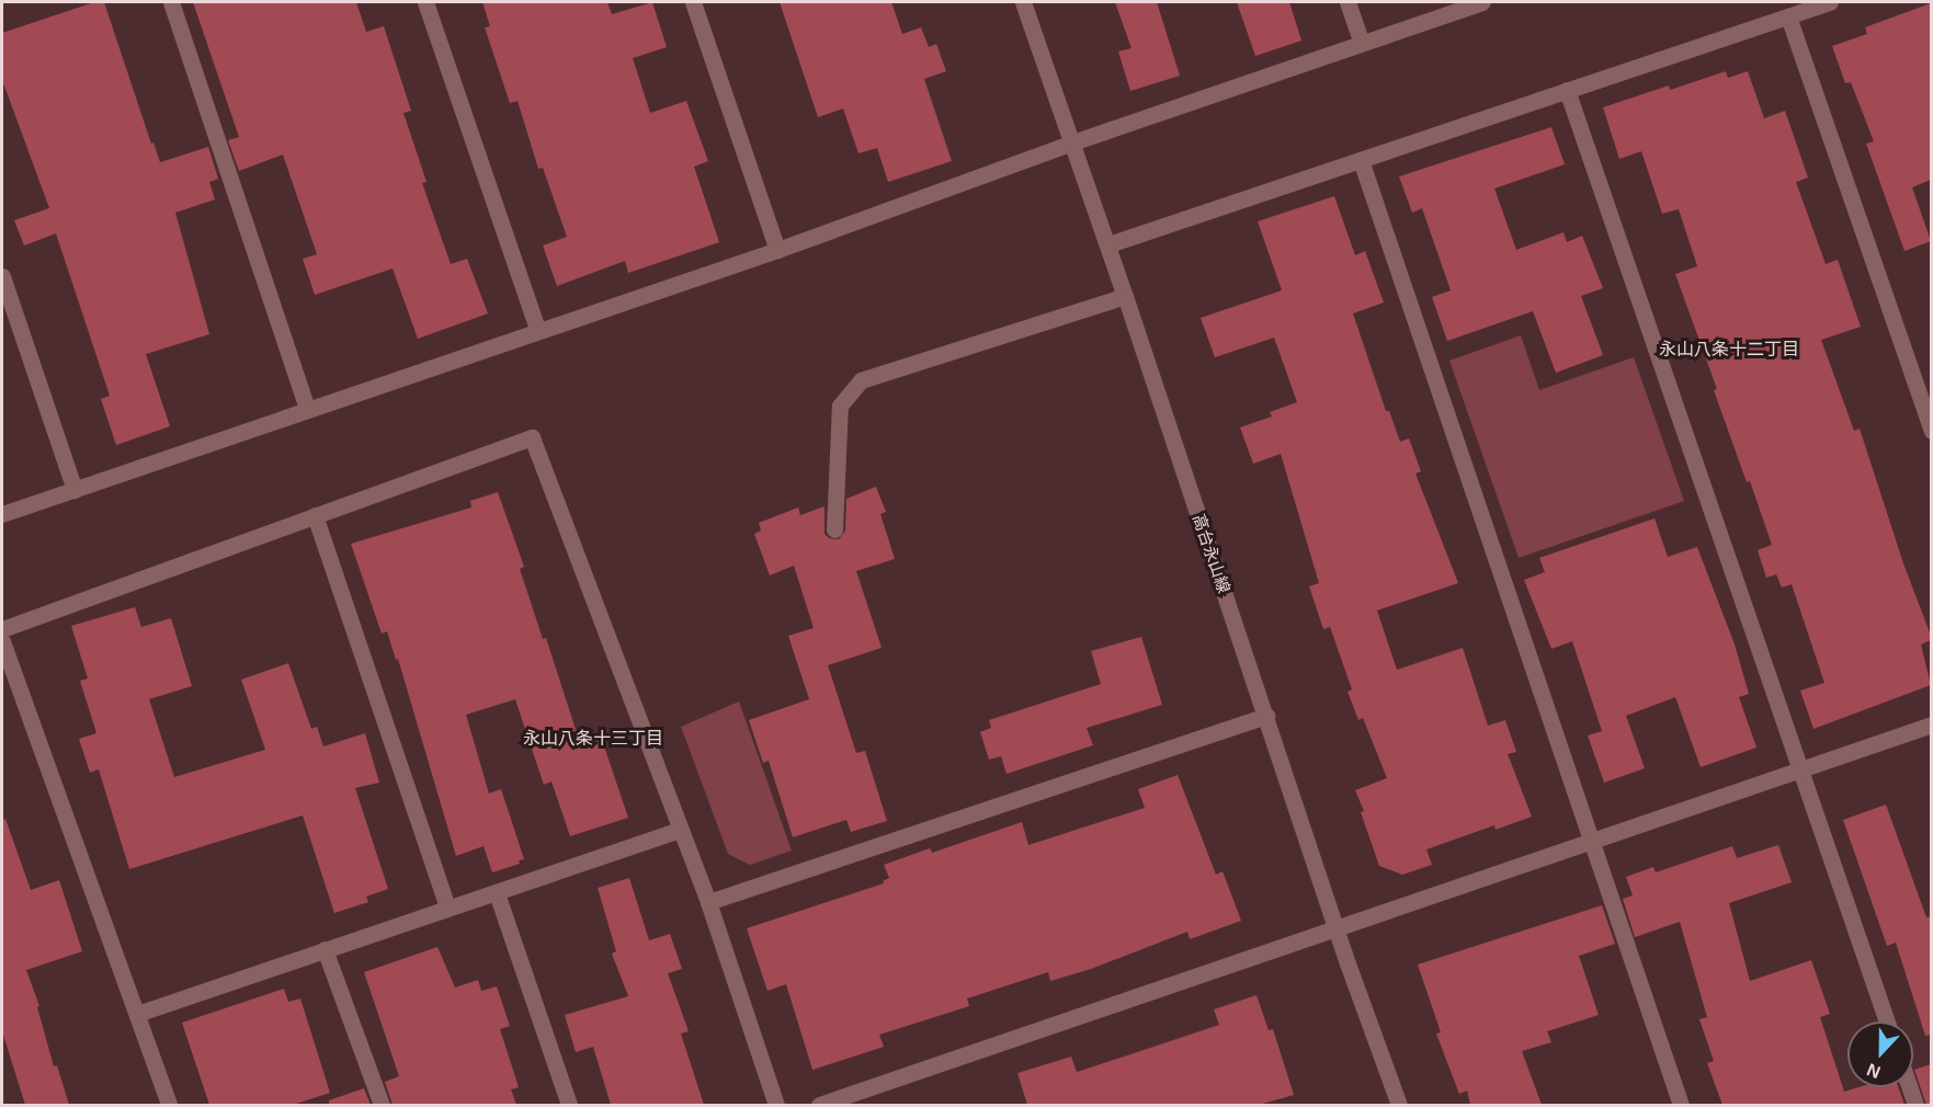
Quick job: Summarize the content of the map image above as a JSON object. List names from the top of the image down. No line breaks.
{"streets":{"street":["高台永山線"]},"districts":["永山八条十二丁目","永山八条十三丁目"],"north":"bottom"}
